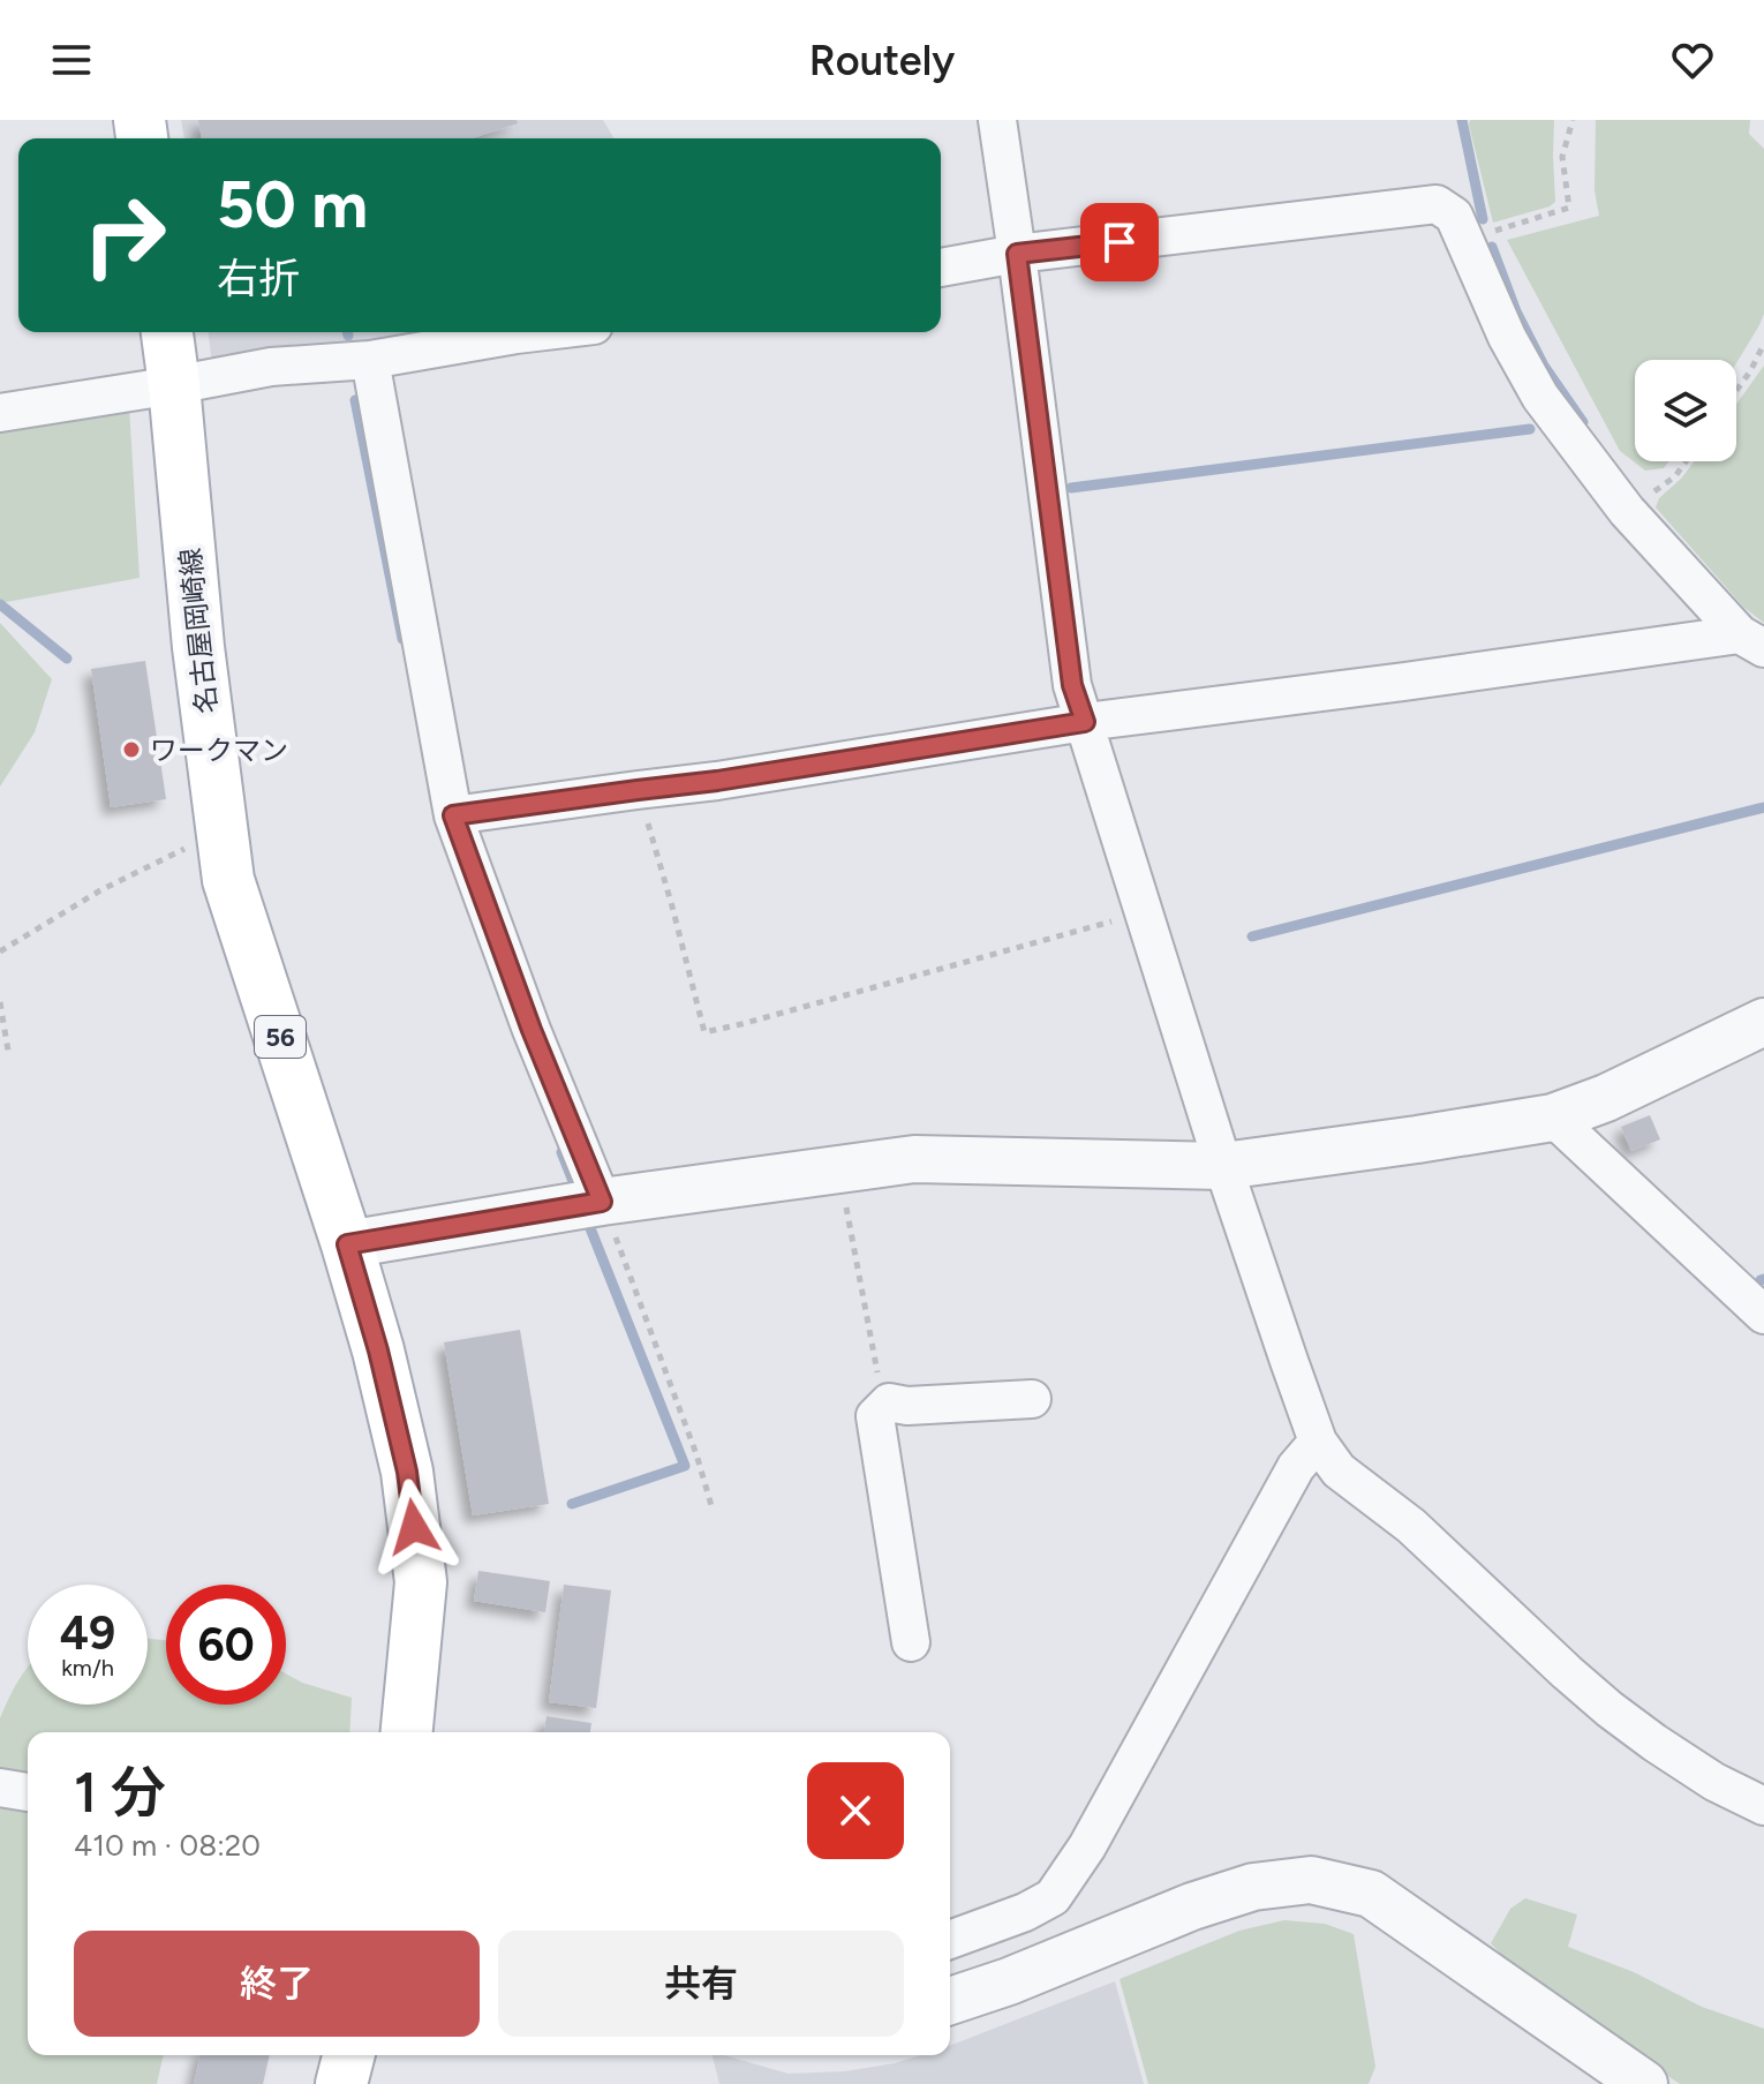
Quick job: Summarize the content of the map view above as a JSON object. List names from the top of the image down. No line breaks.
{"streets":{"main road":["名古屋岡崎線","56"]},"places":["ワークマン"],"page":{"header":"Routely","turn":["50 m","右折"],"speed":"49 km/h","limit":"60","heading":["1 分","410 m · 08:20"],"buttons":["終了","共有"]}}
